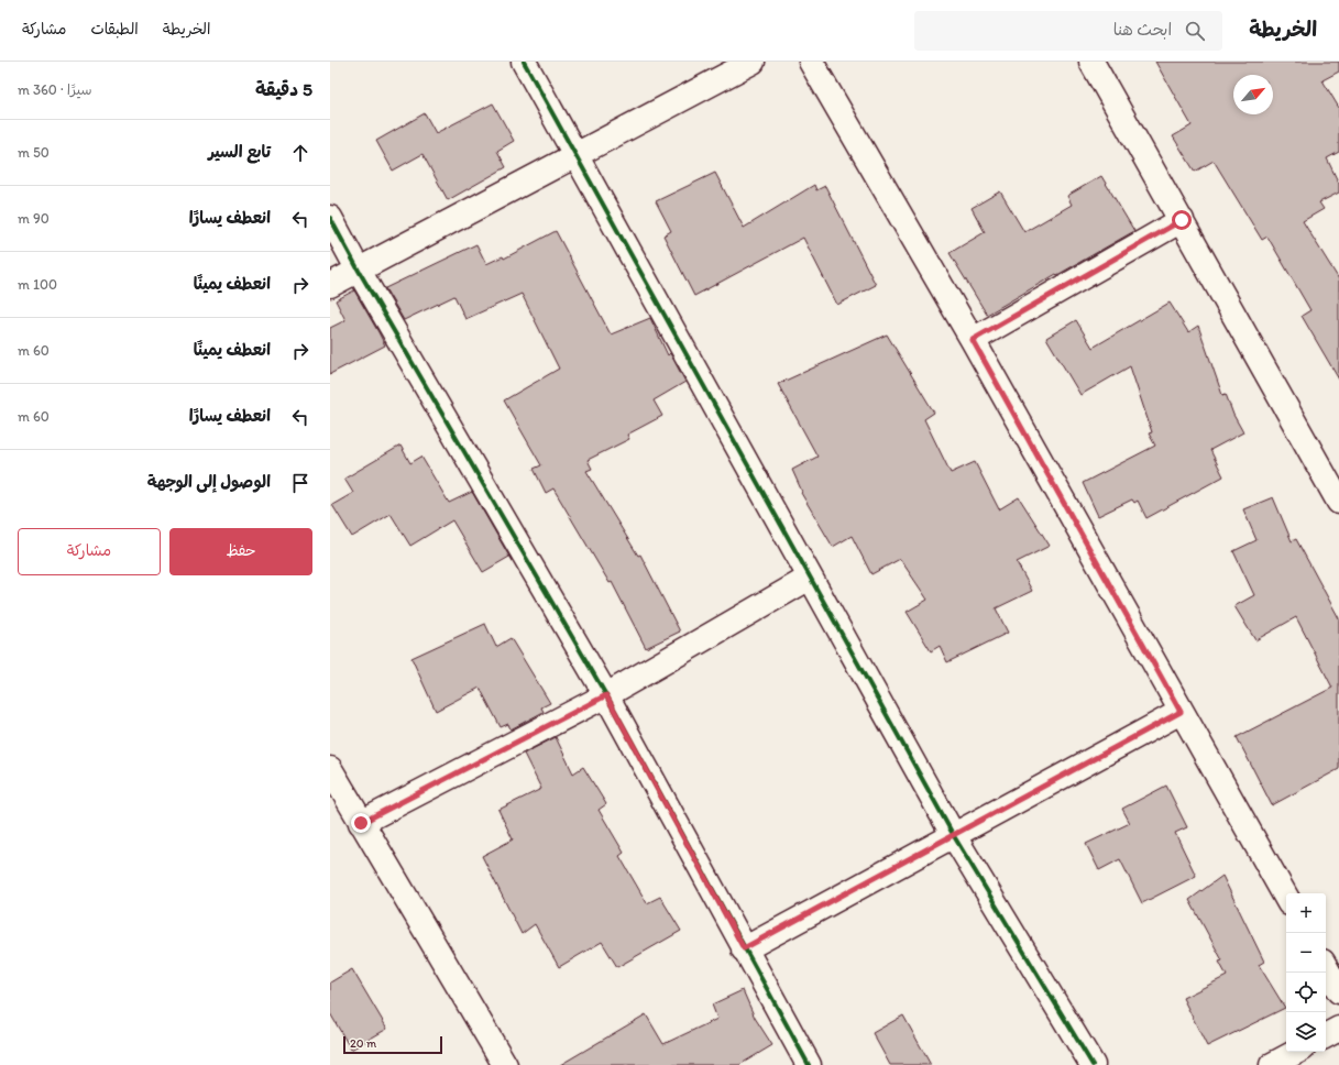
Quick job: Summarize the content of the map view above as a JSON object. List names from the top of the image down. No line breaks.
{"scale_bar":"20 m","north":"top right","page":{"header":"الخريطة","search":"ابحث هنا","nav":["الخريطة","الطبقات","مشاركة"],"heading":["5 دقيقة","سيرًا · 360 m"],"list":[["تابع السير","50 m"],["انعطف يسارًا","90 m"],["انعطف يمينًا","100 m"],["انعطف يمينًا","60 m"],["انعطف يسارًا","60 m"],"الوصول إلى الوجهة"],"buttons":["حفظ","مشاركة"],"map_buttons":["+","−"],"scale":"20 m"}}
